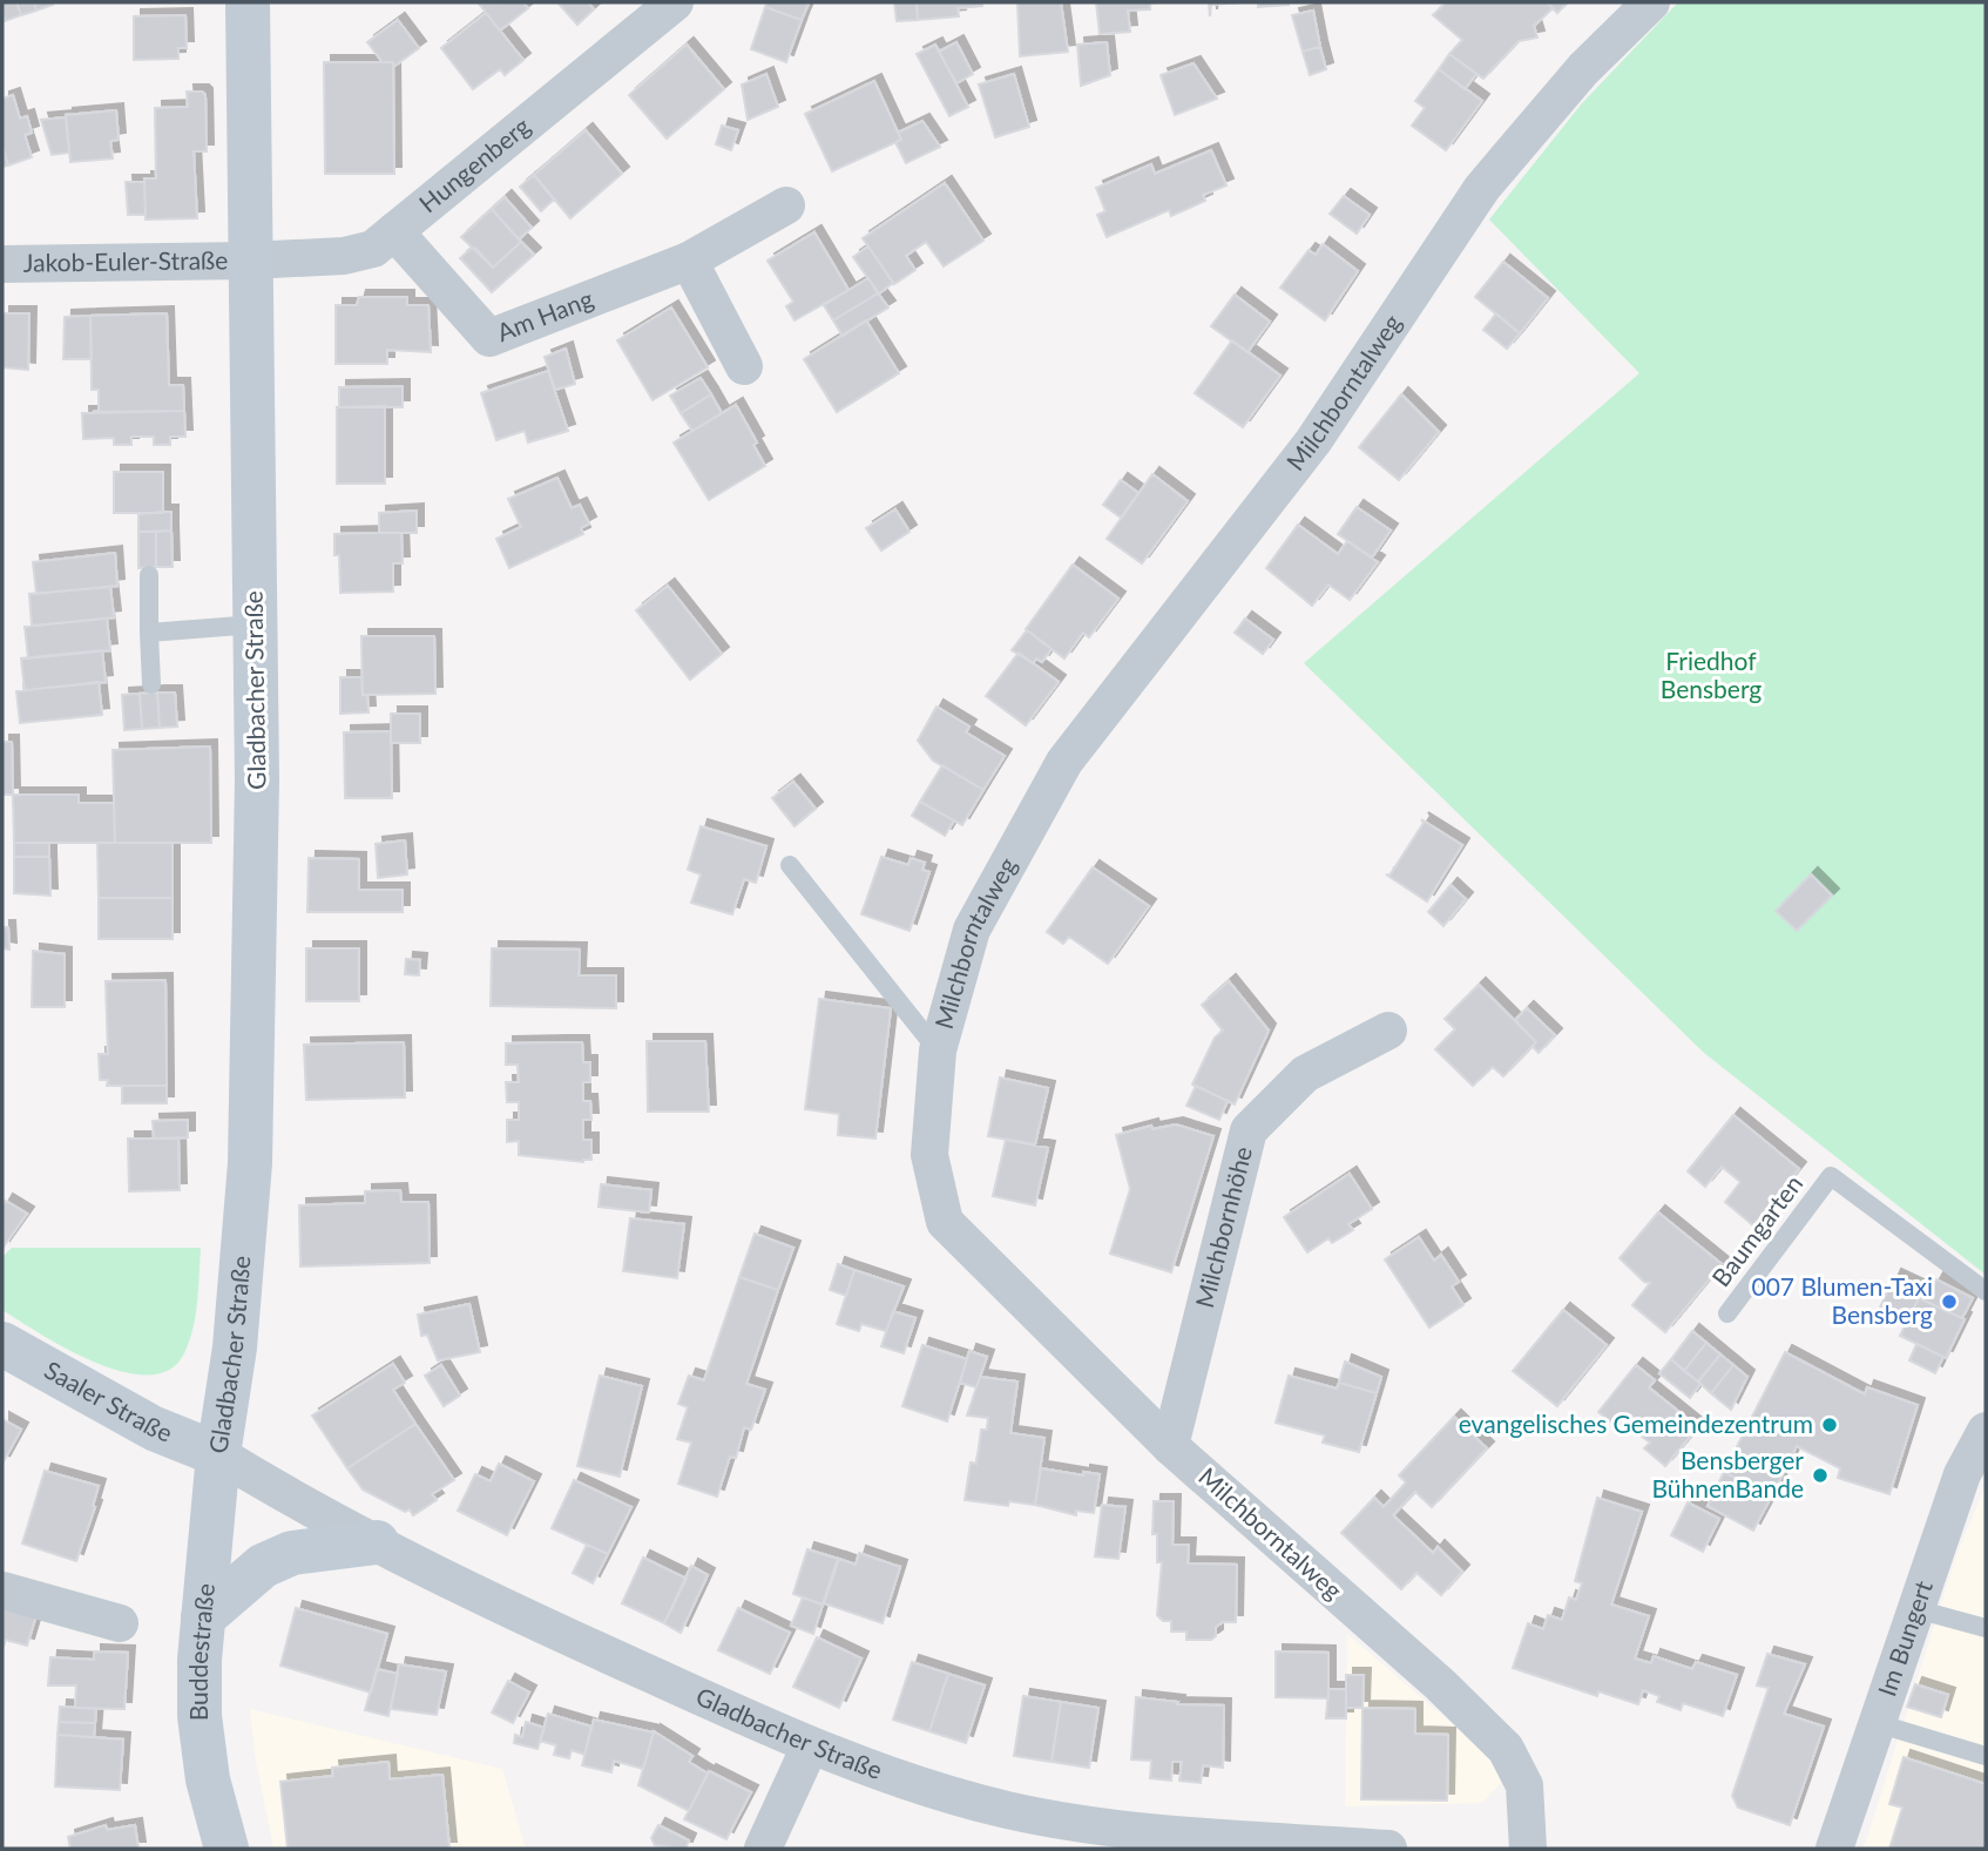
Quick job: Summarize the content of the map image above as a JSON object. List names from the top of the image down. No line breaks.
{"streets":{"main road":["Gladbacher Straße","Saaler Straße","Buddestraße"],"street":["Hungenberg","Jakob-Euler-Straße","Am Hang","Milchborntalweg","Milchbornhöhe","Im Bungert"],"lane":["Baumgarten"]},"crossings":[["Hungenberg","Jakob-Euler-Straße"],["Hungenberg","Am Hang"],["Hungenberg","Gladbacher Straße"],["Jakob-Euler-Straße","Gladbacher Straße"],["Milchborntalweg","Milchbornhöhe"],["Gladbacher Straße","Saaler Straße"],["Gladbacher Straße","Buddestraße"],["Saaler Straße","Buddestraße"]],"parks":["Friedhof Bensberg"],"places":["007 Blumen-Taxi Bensberg","evangelisches Gemeindezentrum","Bensberger BühnenBande"]}
